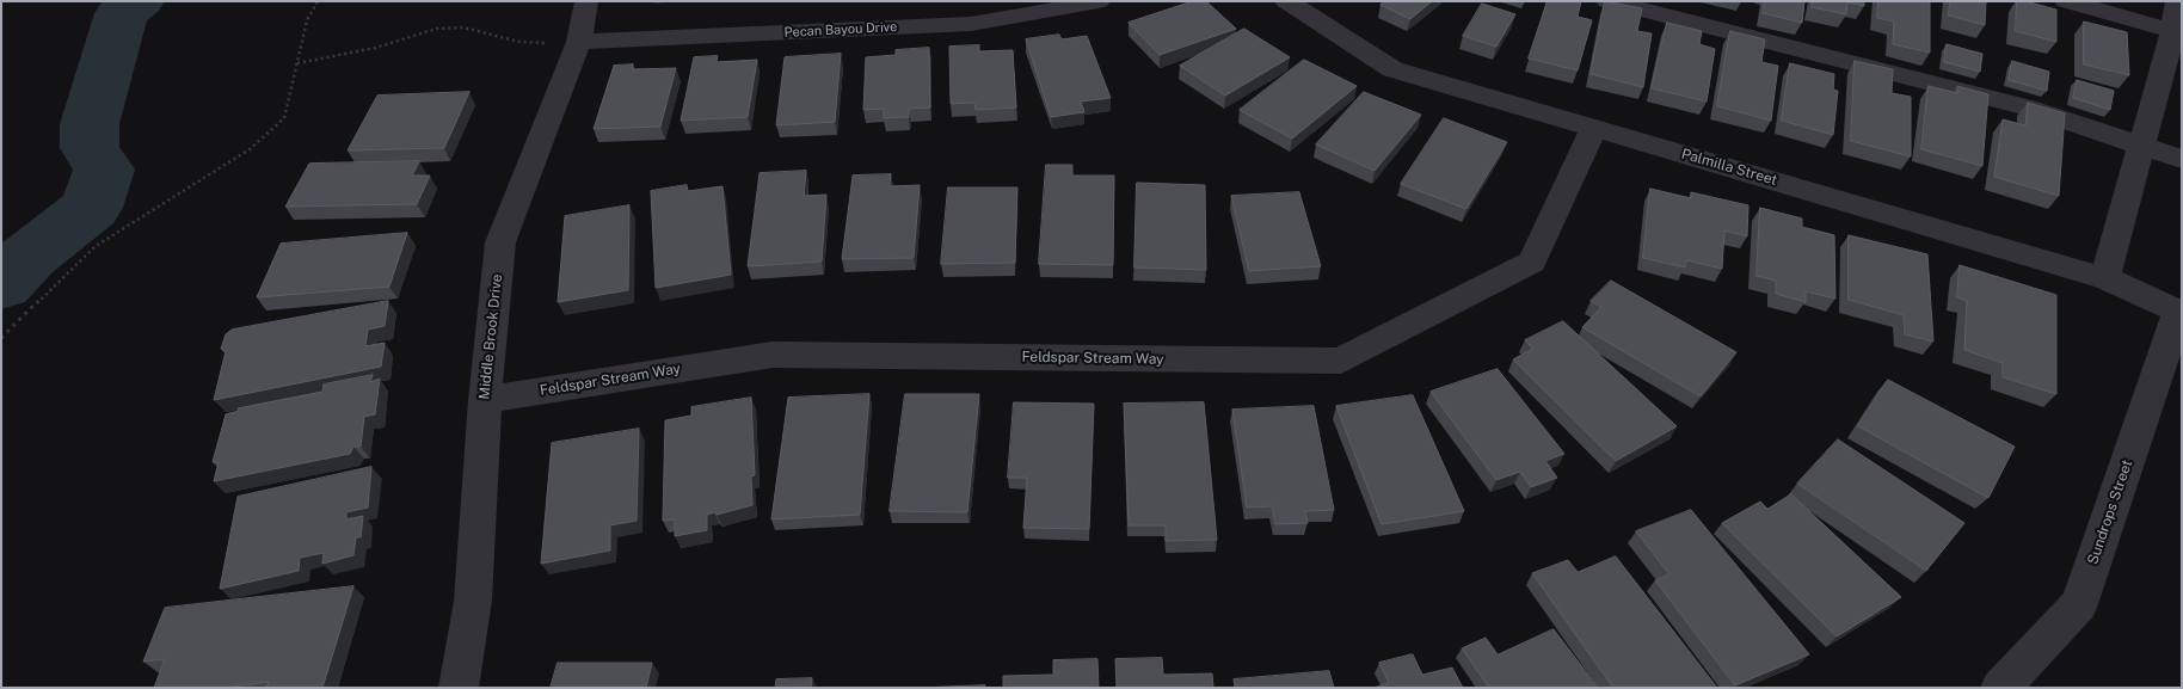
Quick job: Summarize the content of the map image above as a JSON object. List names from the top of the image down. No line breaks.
{"streets":{"street":["Pecan Bayou Drive","Palmilla Street","Middle Brook Drive","Feldspar Stream Way","Sundrops Street"]},"crossings":[["Pecan Bayou Drive","Middle Brook Drive"],["Palmilla Street","Feldspar Stream Way"],["Palmilla Street","Sundrops Street"],["Middle Brook Drive","Feldspar Stream Way"]]}
